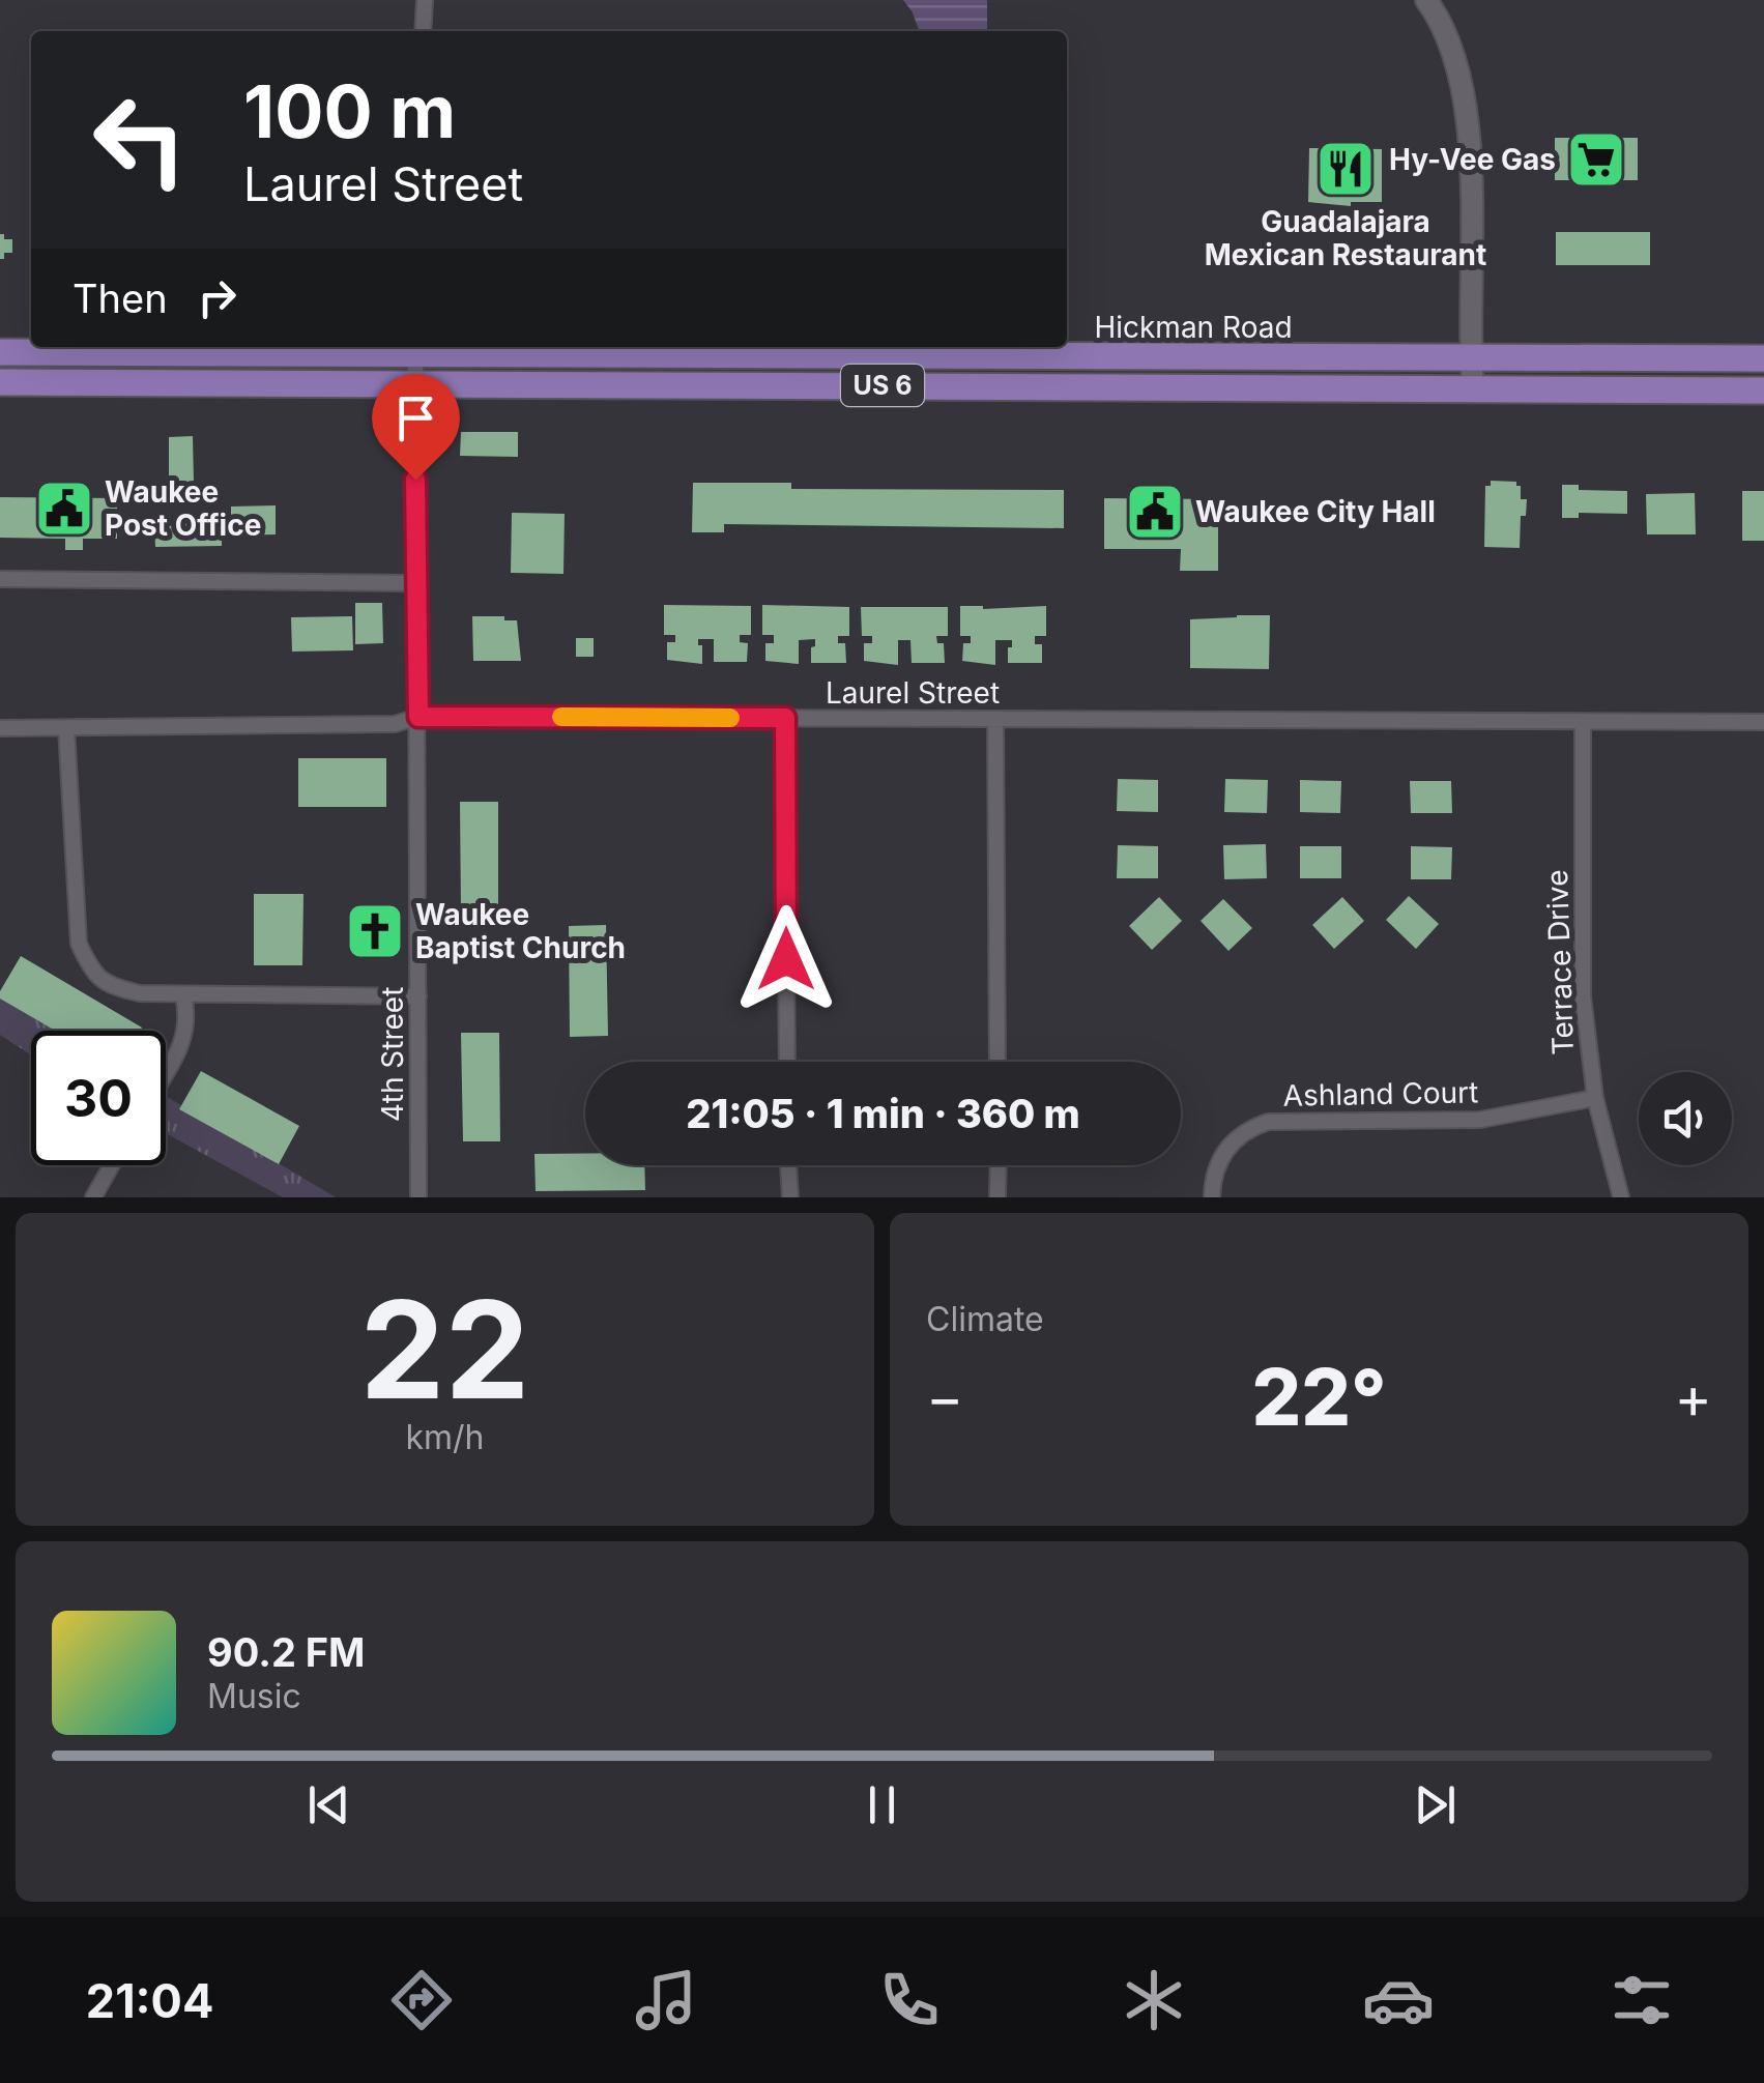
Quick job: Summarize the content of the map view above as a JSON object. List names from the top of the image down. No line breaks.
{"streets":{"highway":["Hickman Road","US 6"],"street":["Laurel Street","Terrace Drive","4th Street","Ashland Court"]},"crossings":[["Hickman Road","4th Street"],["Laurel Street","Terrace Drive"],["Laurel Street","4th Street"],["Terrace Drive","Ashland Court"]],"places":{"supermarket":["Hy-Vee Gas"],"restaurant":["Guadalajara Mexican Restaurant"],"public building":["Waukee Post Office","Waukee City Hall"],"church":["Waukee Baptist Church"]},"page":{"turn":["100 m","Laurel Street"],"then":"Then","limit":"30","trip":"21:05 · 1 min · 360 m","tile":[["22","km/h"],"Climate"],"heat":["−","22°","+"],"song":["90.2 FM","Music"],"tabs":"21:04"}}
